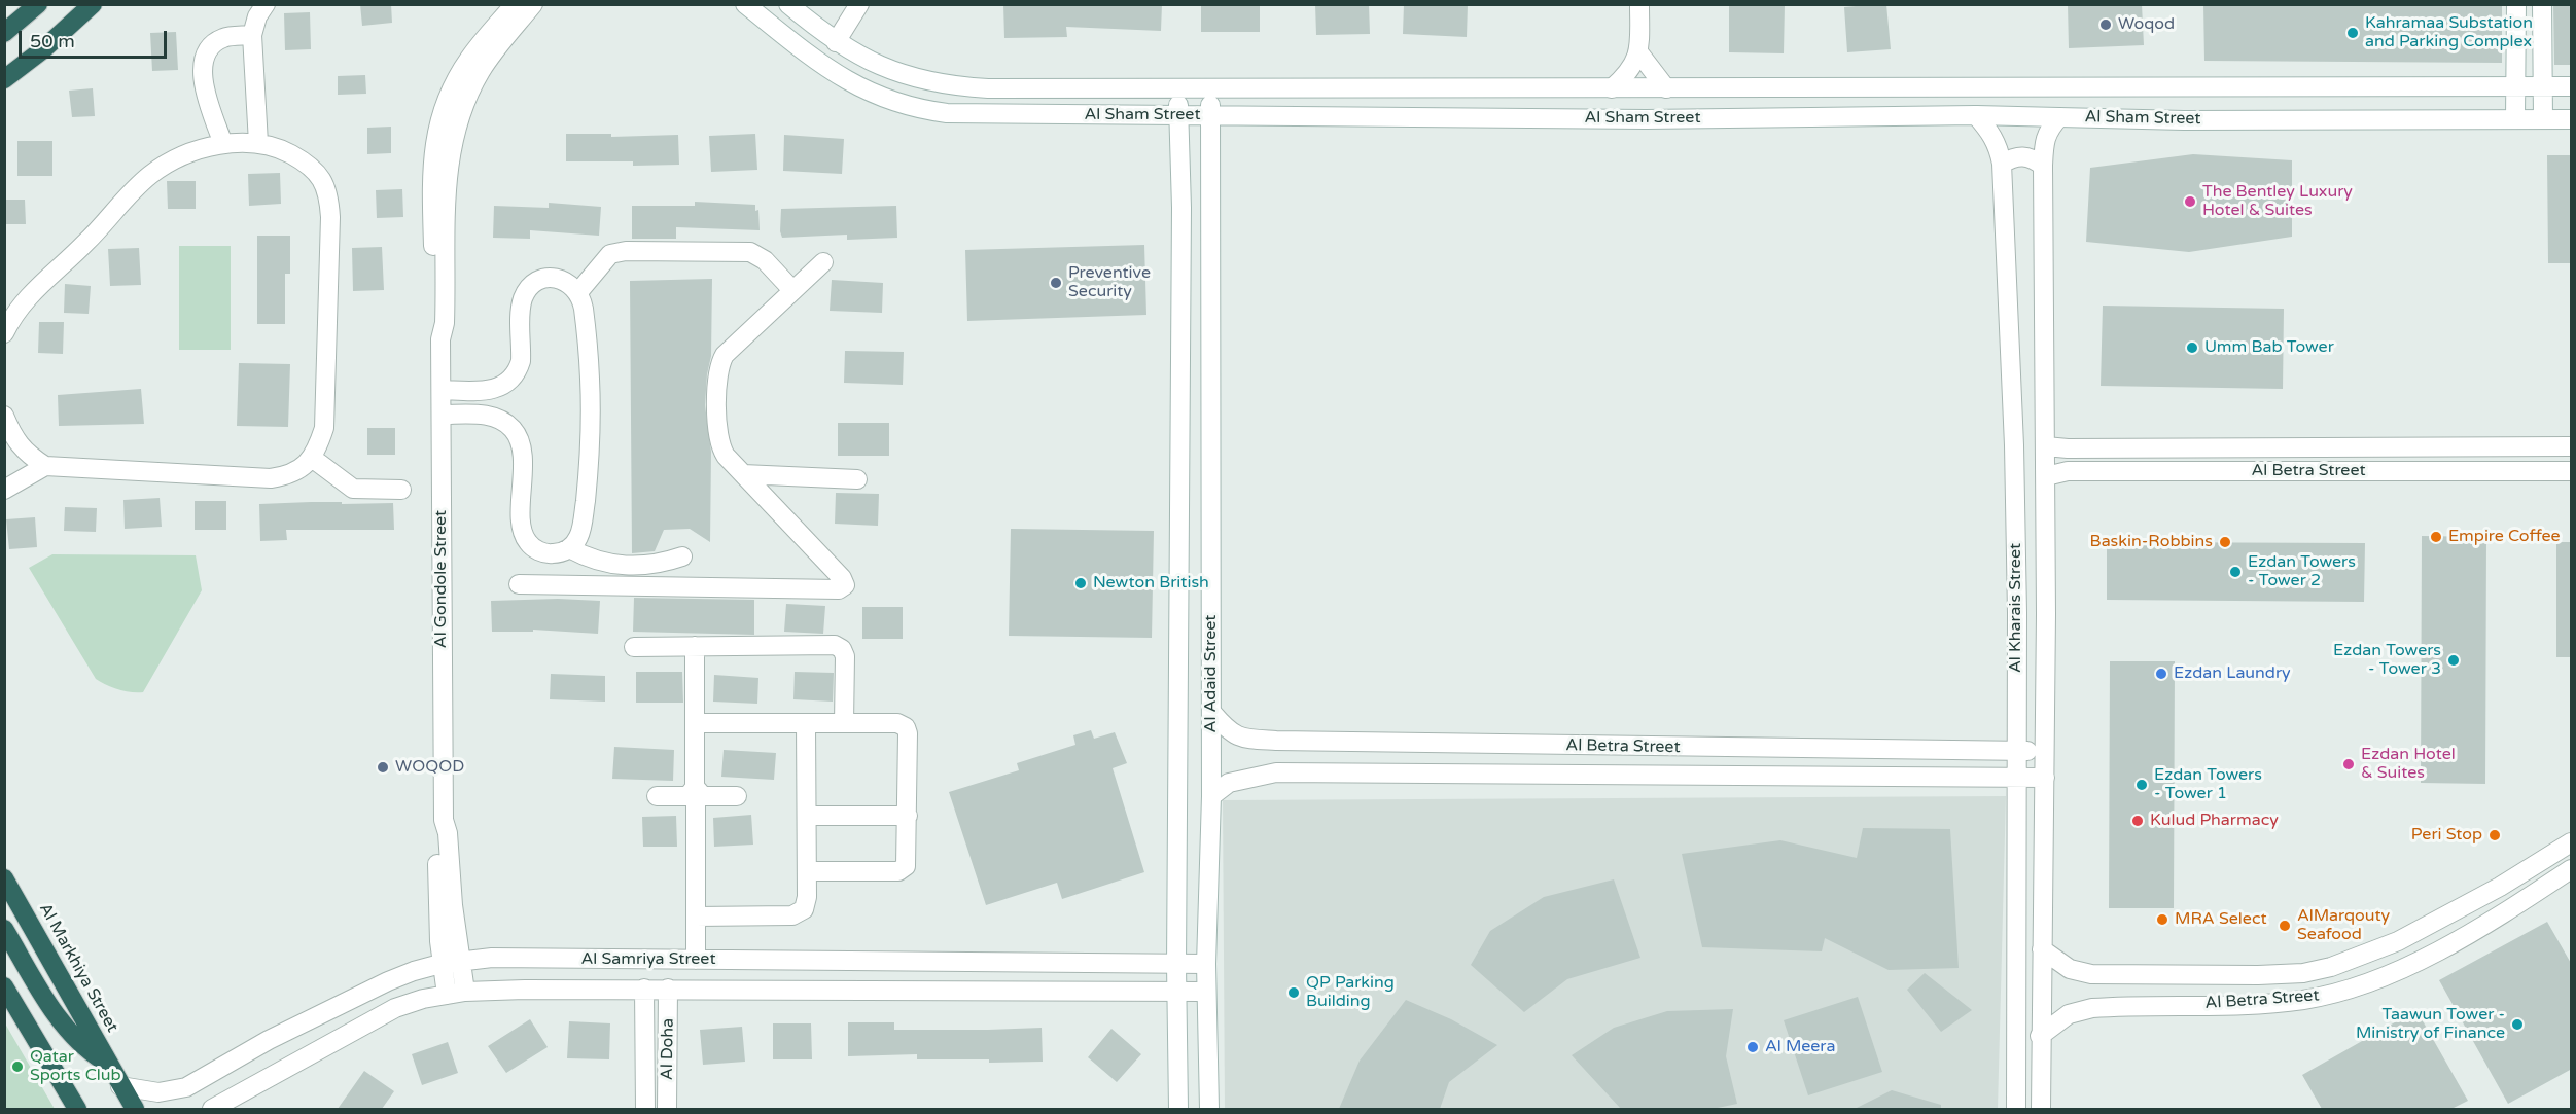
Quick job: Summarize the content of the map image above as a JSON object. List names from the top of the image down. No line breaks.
{"streets":{"highway":["Al Markhiya Street"],"street":["Al Sham Street","Al Betra Street","Al Gondole Street","Al Kharais Street","Al Adaid Street","Al Samriya Street","Al Doha"]},"crossings":[["Al Sham Street","Al Kharais Street"],["Al Sham Street","Al Adaid Street"],["Al Betra Street","Al Kharais Street"],["Al Betra Street","Al Adaid Street"],["Al Gondole Street","Al Samriya Street"],["Al Adaid Street","Al Samriya Street"],["Al Samriya Street","Al Markhiya Street"],["Al Samriya Street","Al Doha"]],"places":["Woqod","Kahramaa Substation and Parking Complex","The Bentley Luxury Hotel & Suites","Preventive Security","Umm Bab Tower","Empire Coffee","Baskin-Robbins","Ezdan Towers - Tower 2","Newton British","Ezdan Towers - Tower 3","Ezdan Laundry","Ezdan Hotel & Suites","WOQOD","Ezdan Towers - Tower 1","Kulud Pharmacy","Peri Stop","MRA Select","AlMarqouty Seafood","QP Parking Building","Taawun Tower - Ministry of Finance","Al Meera","Qatar Sports Club"],"scale_bar":"50 m"}
